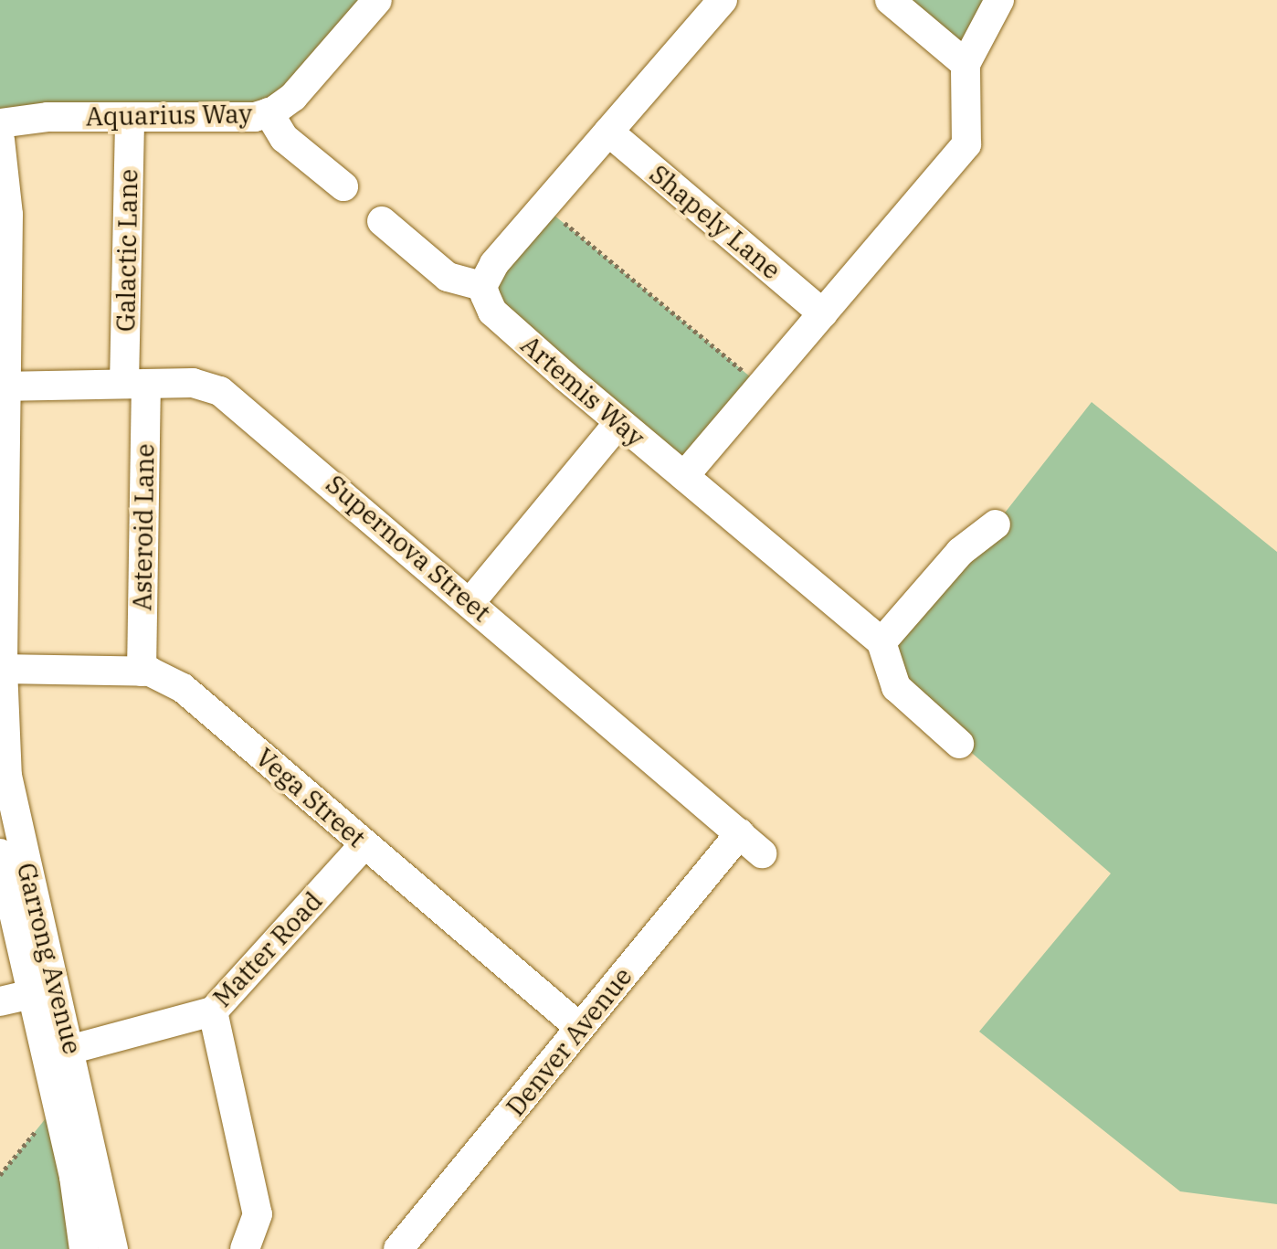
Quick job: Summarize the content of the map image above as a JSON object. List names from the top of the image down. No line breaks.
{"streets":{"street":["Aquarius Way","Shapely Lane","Galactic Lane","Artemis Way","Asteroid Lane","Supernova Street","Vega Street","Matter Road","Garrong Avenue","Denver Avenue"]},"crossings":[["Aquarius Way","Galactic Lane"],["Galactic Lane","Asteroid Lane"],["Galactic Lane","Supernova Street"],["Asteroid Lane","Supernova Street"],["Asteroid Lane","Vega Street"],["Supernova Street","Garrong Avenue"],["Supernova Street","Denver Avenue"],["Vega Street","Matter Road"],["Vega Street","Garrong Avenue"],["Vega Street","Denver Avenue"],["Matter Road","Garrong Avenue"]]}
